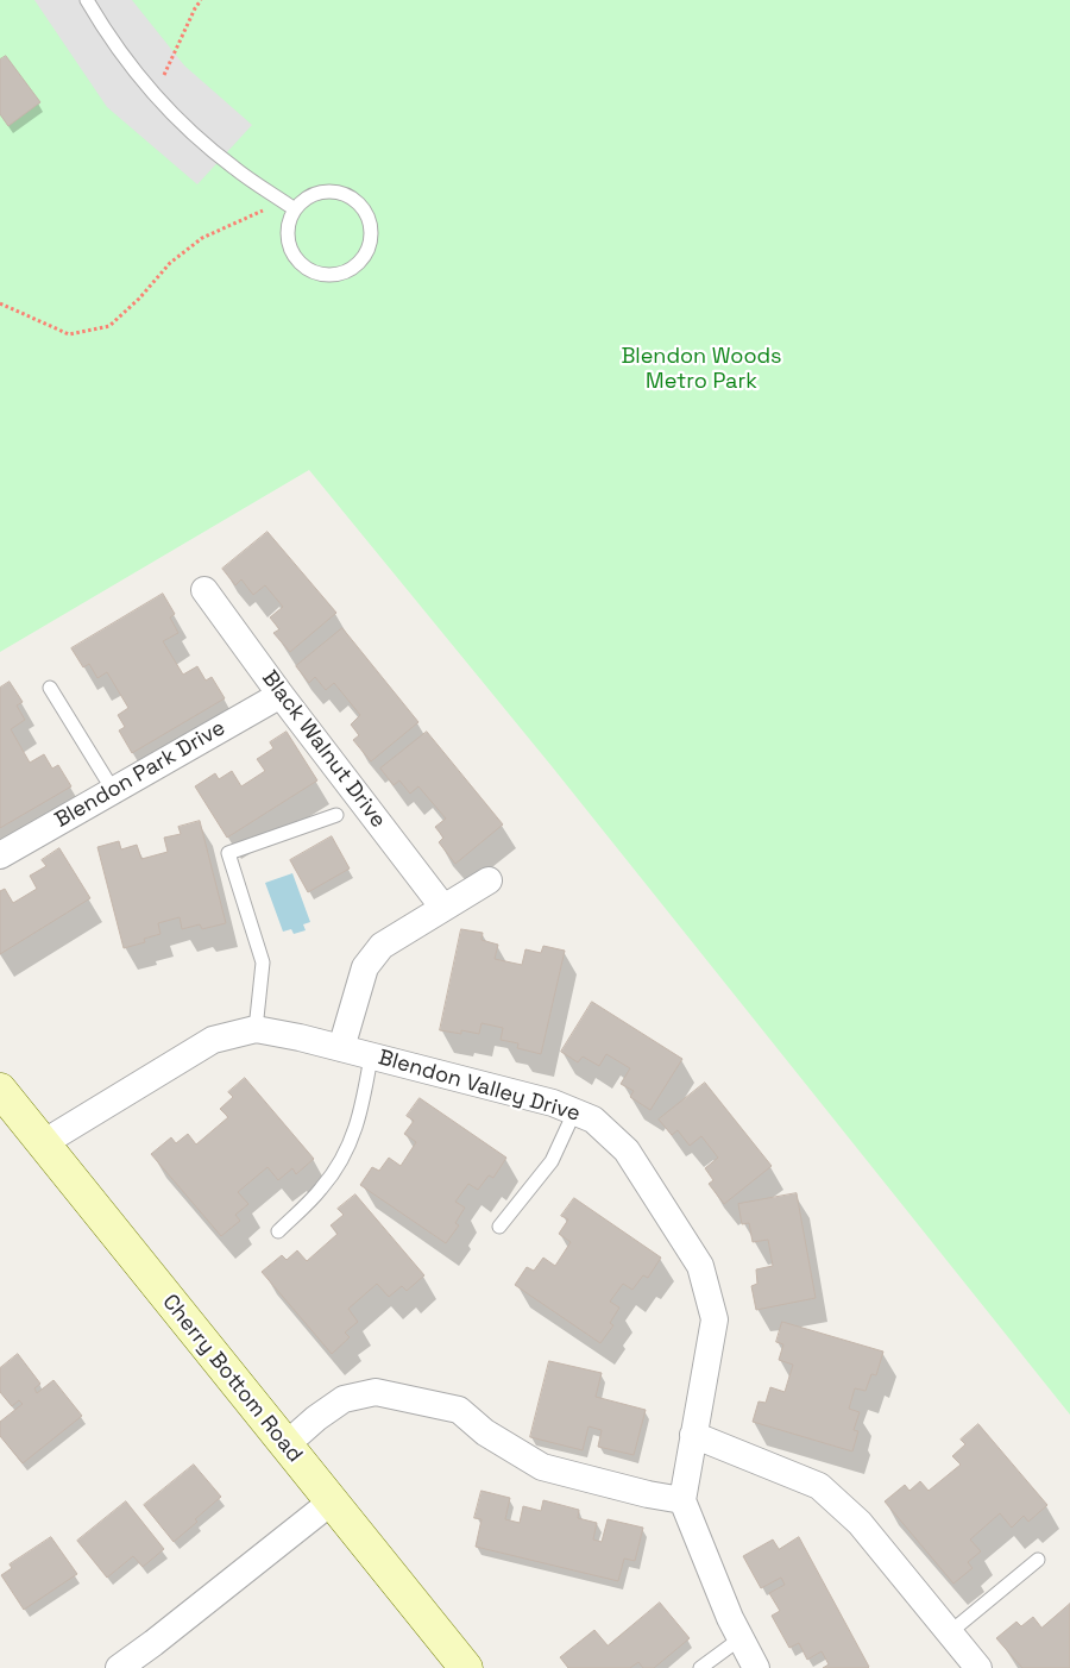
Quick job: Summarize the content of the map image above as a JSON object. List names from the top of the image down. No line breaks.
{"streets":{"main road":["Cherry Bottom Road"],"street":["Black Walnut Drive","Blendon Park Drive","Blendon Valley Drive"]},"crossings":[["Black Walnut Drive","Blendon Park Drive"],["Blendon Valley Drive","Cherry Bottom Road"]],"parks":["Blendon Woods Metro Park"]}
